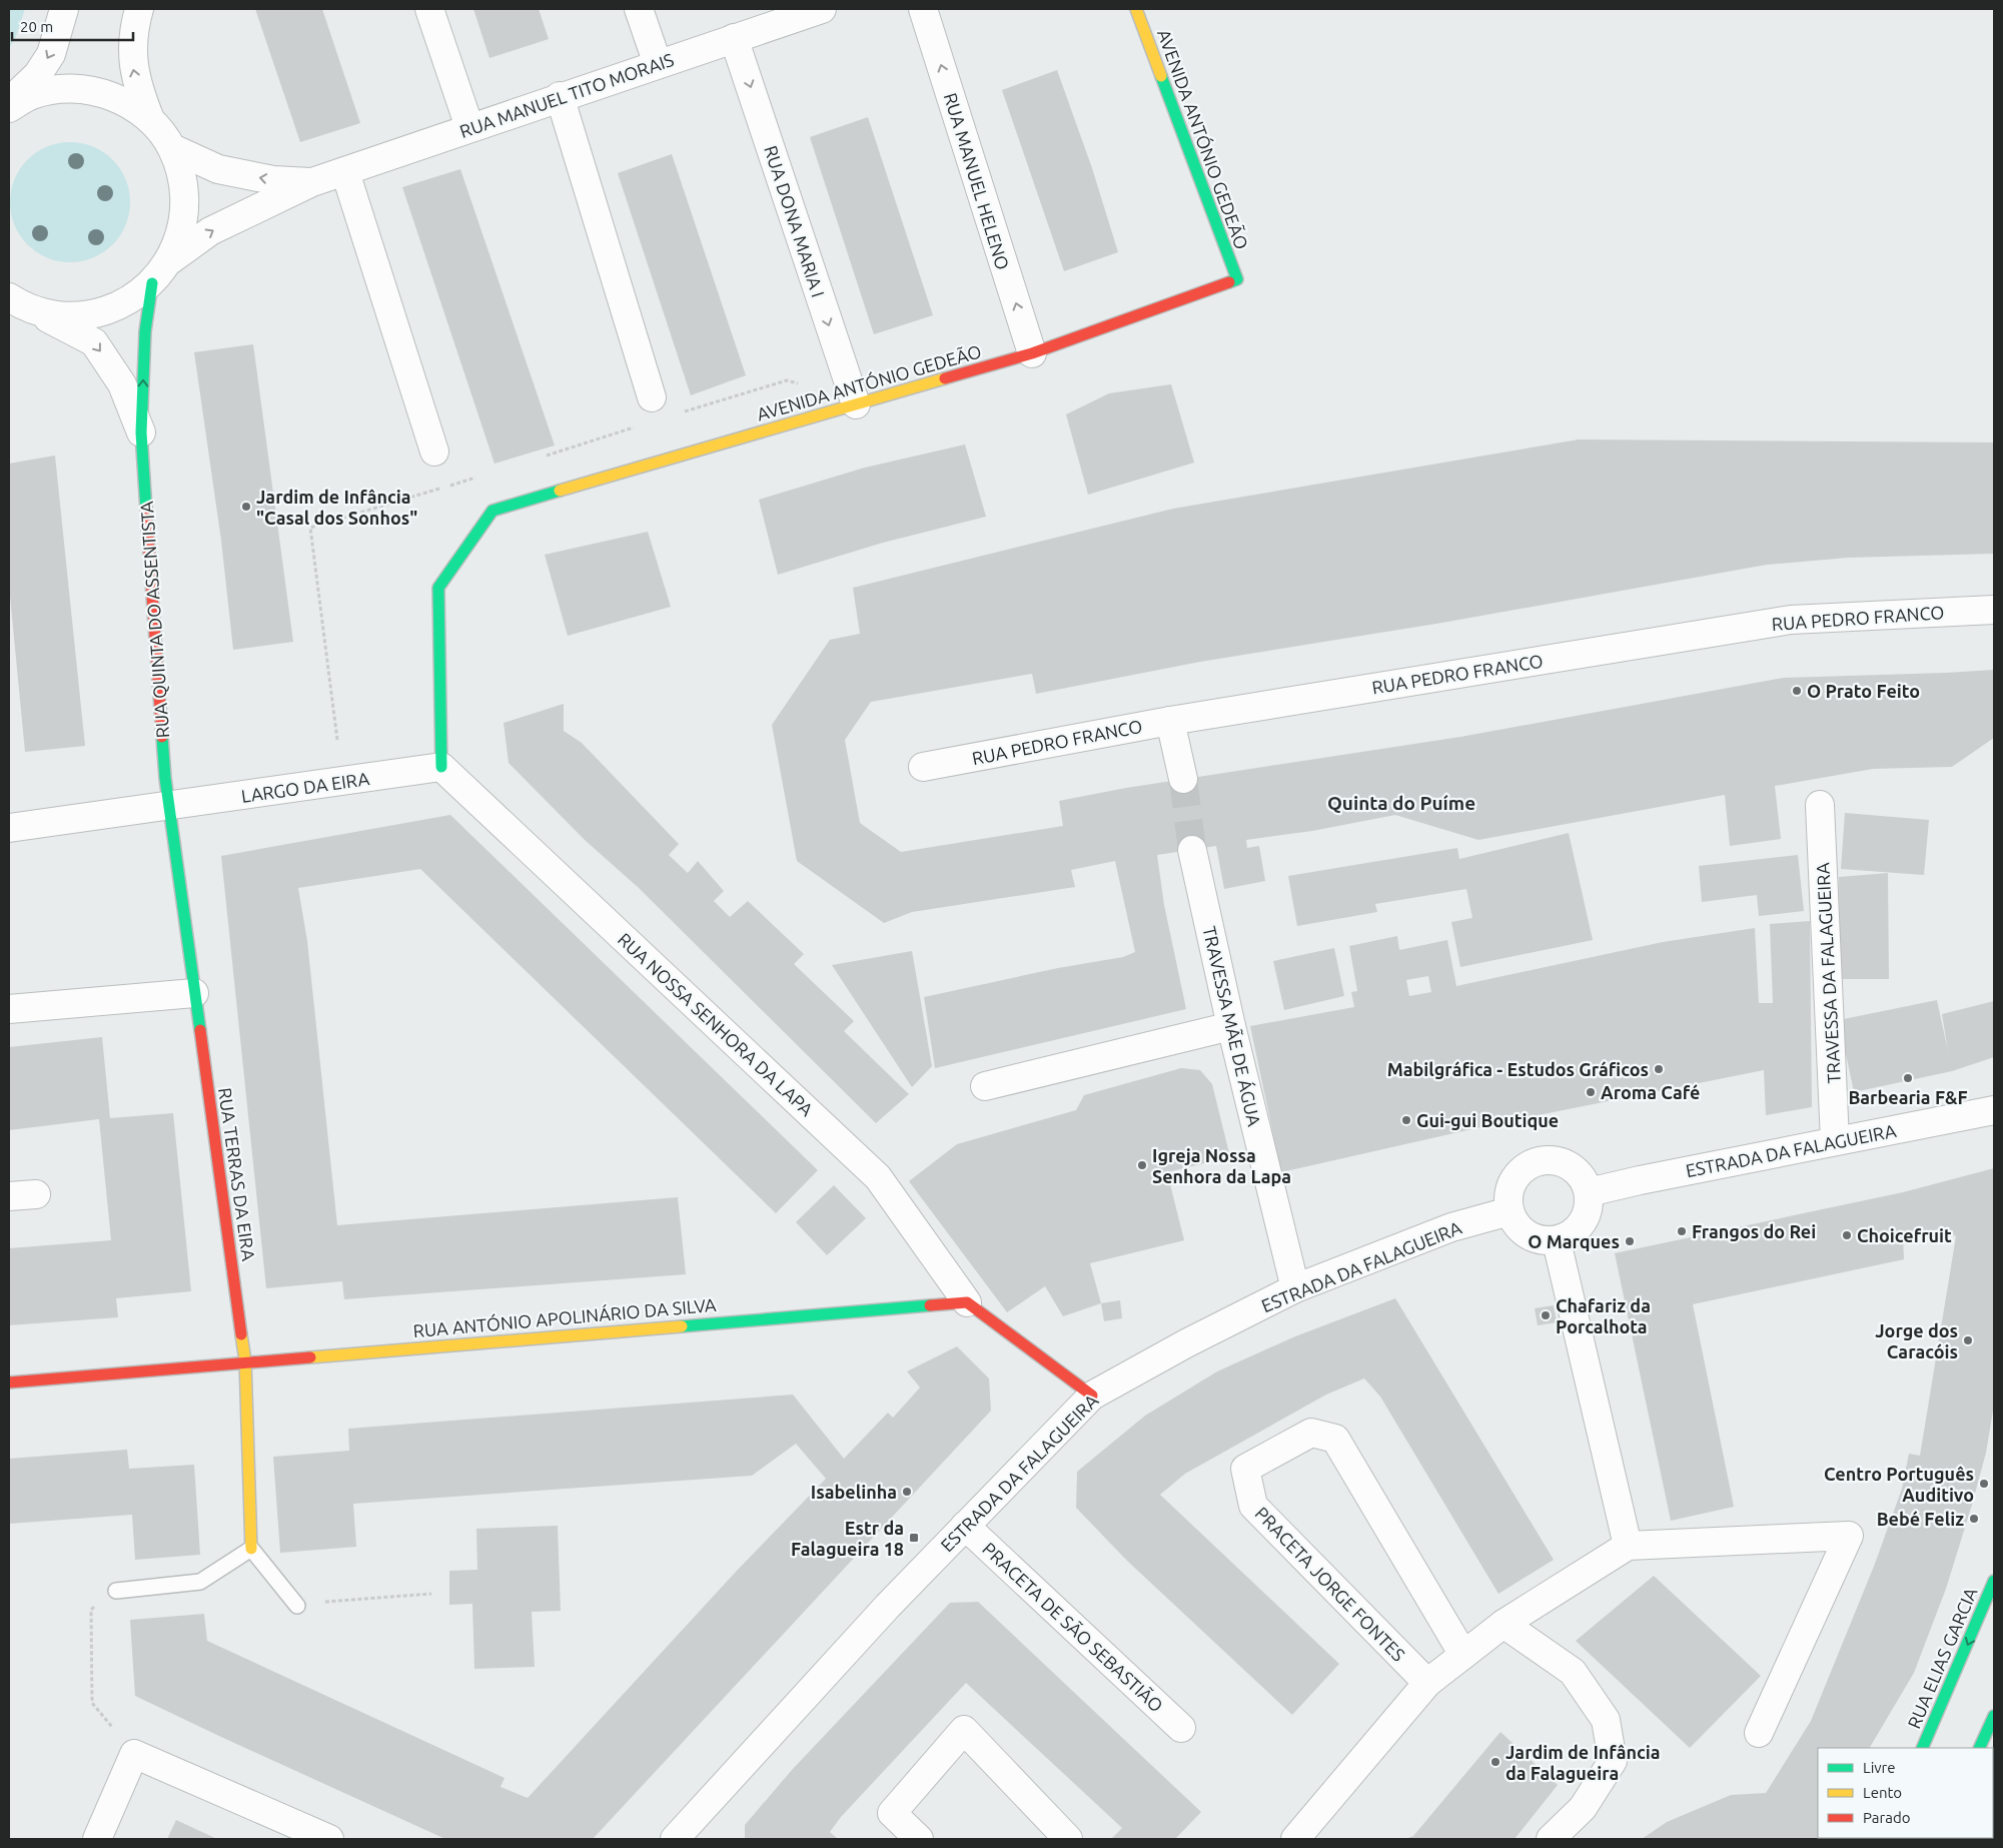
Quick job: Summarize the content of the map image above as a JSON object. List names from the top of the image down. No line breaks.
{"streets":{"street":["RUA MANUEL TITO MORAIS","AVENIDA ANTÓNIO GEDEÃO","RUA MANUEL HELENO","RUA DONA MARIA I","RUA PEDRO FRANCO","RUA QUINTA DO ASSENTISTA","LARGO DA EIRA","TRAVESSA DA FALAGUEIRA","RUA NOSSA SENHORA DA LAPA","TRAVESSA MÃE DE ÁGUA","ESTRADA DA FALAGUEIRA","RUA TERRAS DA EIRA","RUA ANTÓNIO APOLINÁRIO DA SILVA","PRACETA JORGE FONTES","PRACETA DE SÃO SEBASTIÃO","RUA ELIAS GARCIA"]},"crossings":[["RUA MANUEL TITO MORAIS","RUA DONA MARIA I"],["AVENIDA ANTÓNIO GEDEÃO","RUA MANUEL HELENO"],["AVENIDA ANTÓNIO GEDEÃO","RUA DONA MARIA I"],["AVENIDA ANTÓNIO GEDEÃO","LARGO DA EIRA"],["AVENIDA ANTÓNIO GEDEÃO","RUA NOSSA SENHORA DA LAPA"],["RUA QUINTA DO ASSENTISTA","LARGO DA EIRA"],["RUA QUINTA DO ASSENTISTA","RUA TERRAS DA EIRA"],["LARGO DA EIRA","RUA NOSSA SENHORA DA LAPA"],["LARGO DA EIRA","RUA TERRAS DA EIRA"],["TRAVESSA DA FALAGUEIRA","ESTRADA DA FALAGUEIRA"],["RUA NOSSA SENHORA DA LAPA","RUA ANTÓNIO APOLINÁRIO DA SILVA"],["TRAVESSA MÃE DE ÁGUA","ESTRADA DA FALAGUEIRA"],["ESTRADA DA FALAGUEIRA","PRACETA DE SÃO SEBASTIÃO"],["RUA TERRAS DA EIRA","RUA ANTÓNIO APOLINÁRIO DA SILVA"]],"one_way":["RUA MANUEL HELENO","RUA ELIAS GARCIA"],"districts":["Quinta do Puíme"],"places":{"other":["Jardim de Infância \"Casal dos Sonhos\"","O Prato Feito","Mabilgráfica - Estudos Gráficos","Barbearia F&F","Aroma Café","Gui-gui Boutique","Igreja Nossa Senhora da Lapa","Frangos do Rei","Choicefruit","O Marques","Chafariz da Porcalhota","Jorge dos Caracóis","Centro Português Auditivo","Isabelinha","Bebé Feliz","Jardim de Infância da Falagueira"],"transit":["Estr da Falagueira 18"]},"legend":["Livre","Lento","Parado"],"scale_bar":"20 m"}
